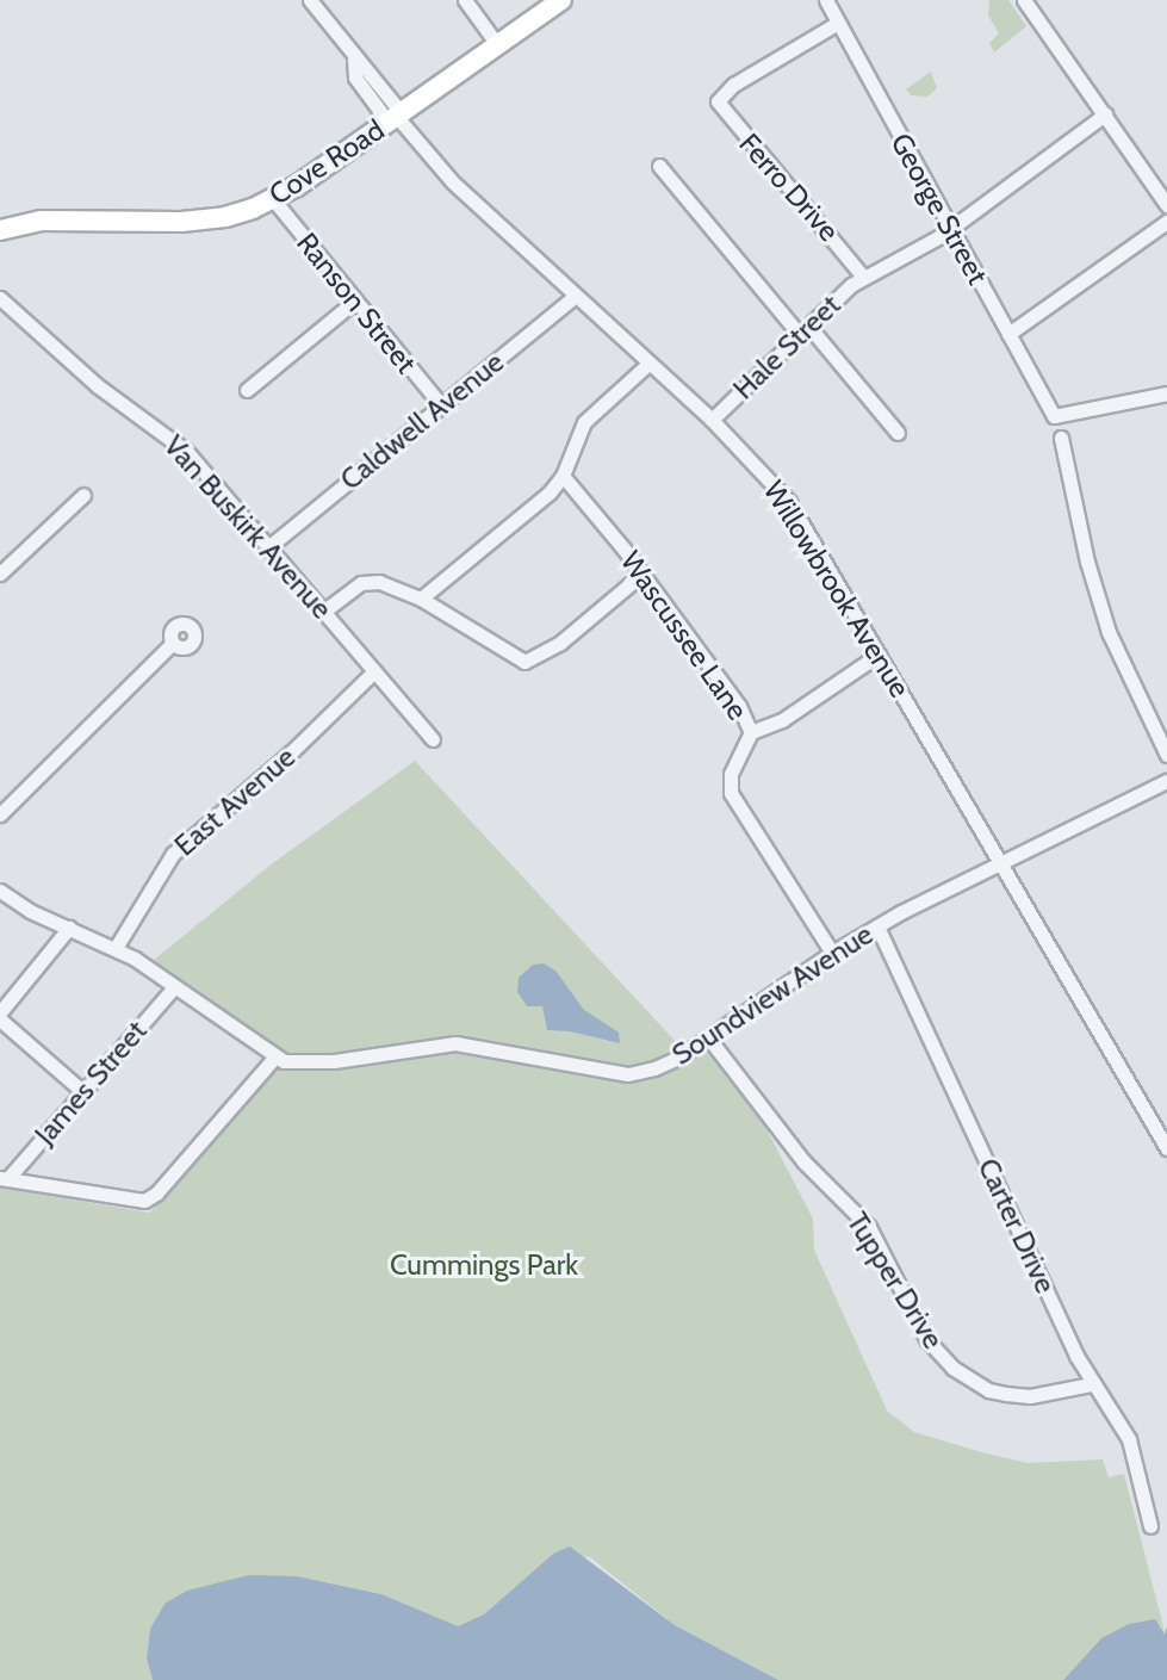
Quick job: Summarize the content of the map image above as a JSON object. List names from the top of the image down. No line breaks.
{"streets":{"main road":["Cove Road"],"street":["Ferro Drive","George Street","Ranson Street","Hale Street","Caldwell Avenue","Van Buskirk Avenue","Willowbrook Avenue","Wascussee Lane","East Avenue","Soundview Avenue","James Street","Carter Drive","Tupper Drive"]},"crossings":[["Cove Road","Ranson Street"],["Cove Road","Willowbrook Avenue"],["Ferro Drive","George Street"],["Ferro Drive","Hale Street"],["George Street","Hale Street"],["Ranson Street","Caldwell Avenue"],["Hale Street","Willowbrook Avenue"],["Caldwell Avenue","Van Buskirk Avenue"],["Caldwell Avenue","Willowbrook Avenue"],["Van Buskirk Avenue","East Avenue"],["Willowbrook Avenue","Soundview Avenue"],["Wascussee Lane","Soundview Avenue"],["Soundview Avenue","Carter Drive"],["Soundview Avenue","Tupper Drive"],["Carter Drive","Tupper Drive"]],"parks":["Cummings Park"]}
